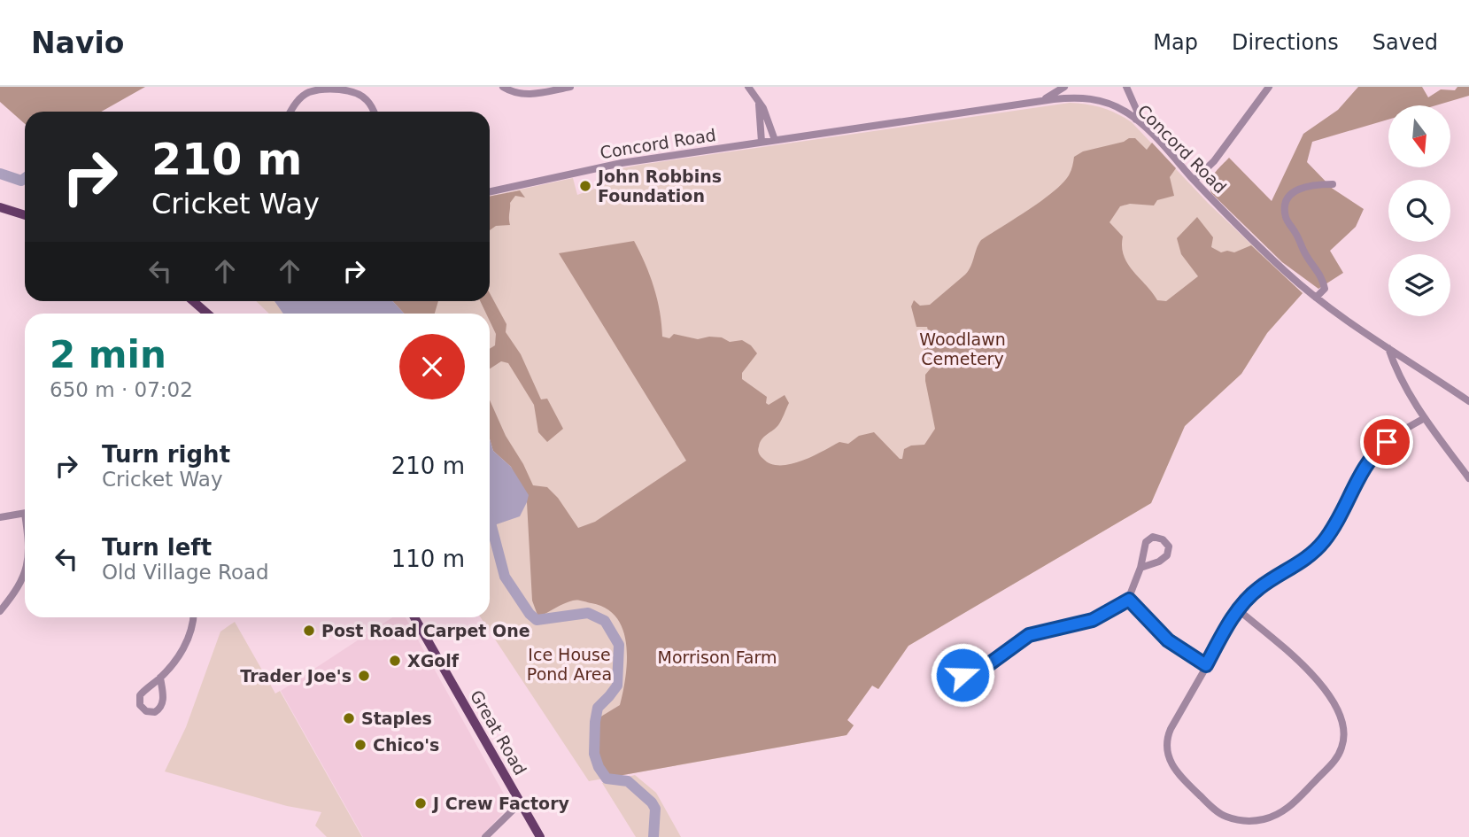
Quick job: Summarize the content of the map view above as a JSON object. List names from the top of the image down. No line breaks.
{"streets":{"main road":["Great Road"],"street":["Concord Road"]},"parks":["Woodlawn Cemetery","Ice House Pond Area","Morrison Farm"],"places":["John Robbins Foundation","Post Road Carpet One","XGolf","Trader Joe's","Staples","Chico's","J Crew Factory"],"north":"bottom","page":{"header":"Navio","nav":["Map","Directions","Saved"],"turn":["210 m","Cricket Way"],"heading":["2 min","650 m · 07:02"],"list":[{"name":"Turn right","note":"Cricket Way","value":"210 m"},{"name":"Turn left","note":"Old Village Road","value":"110 m"}]}}
